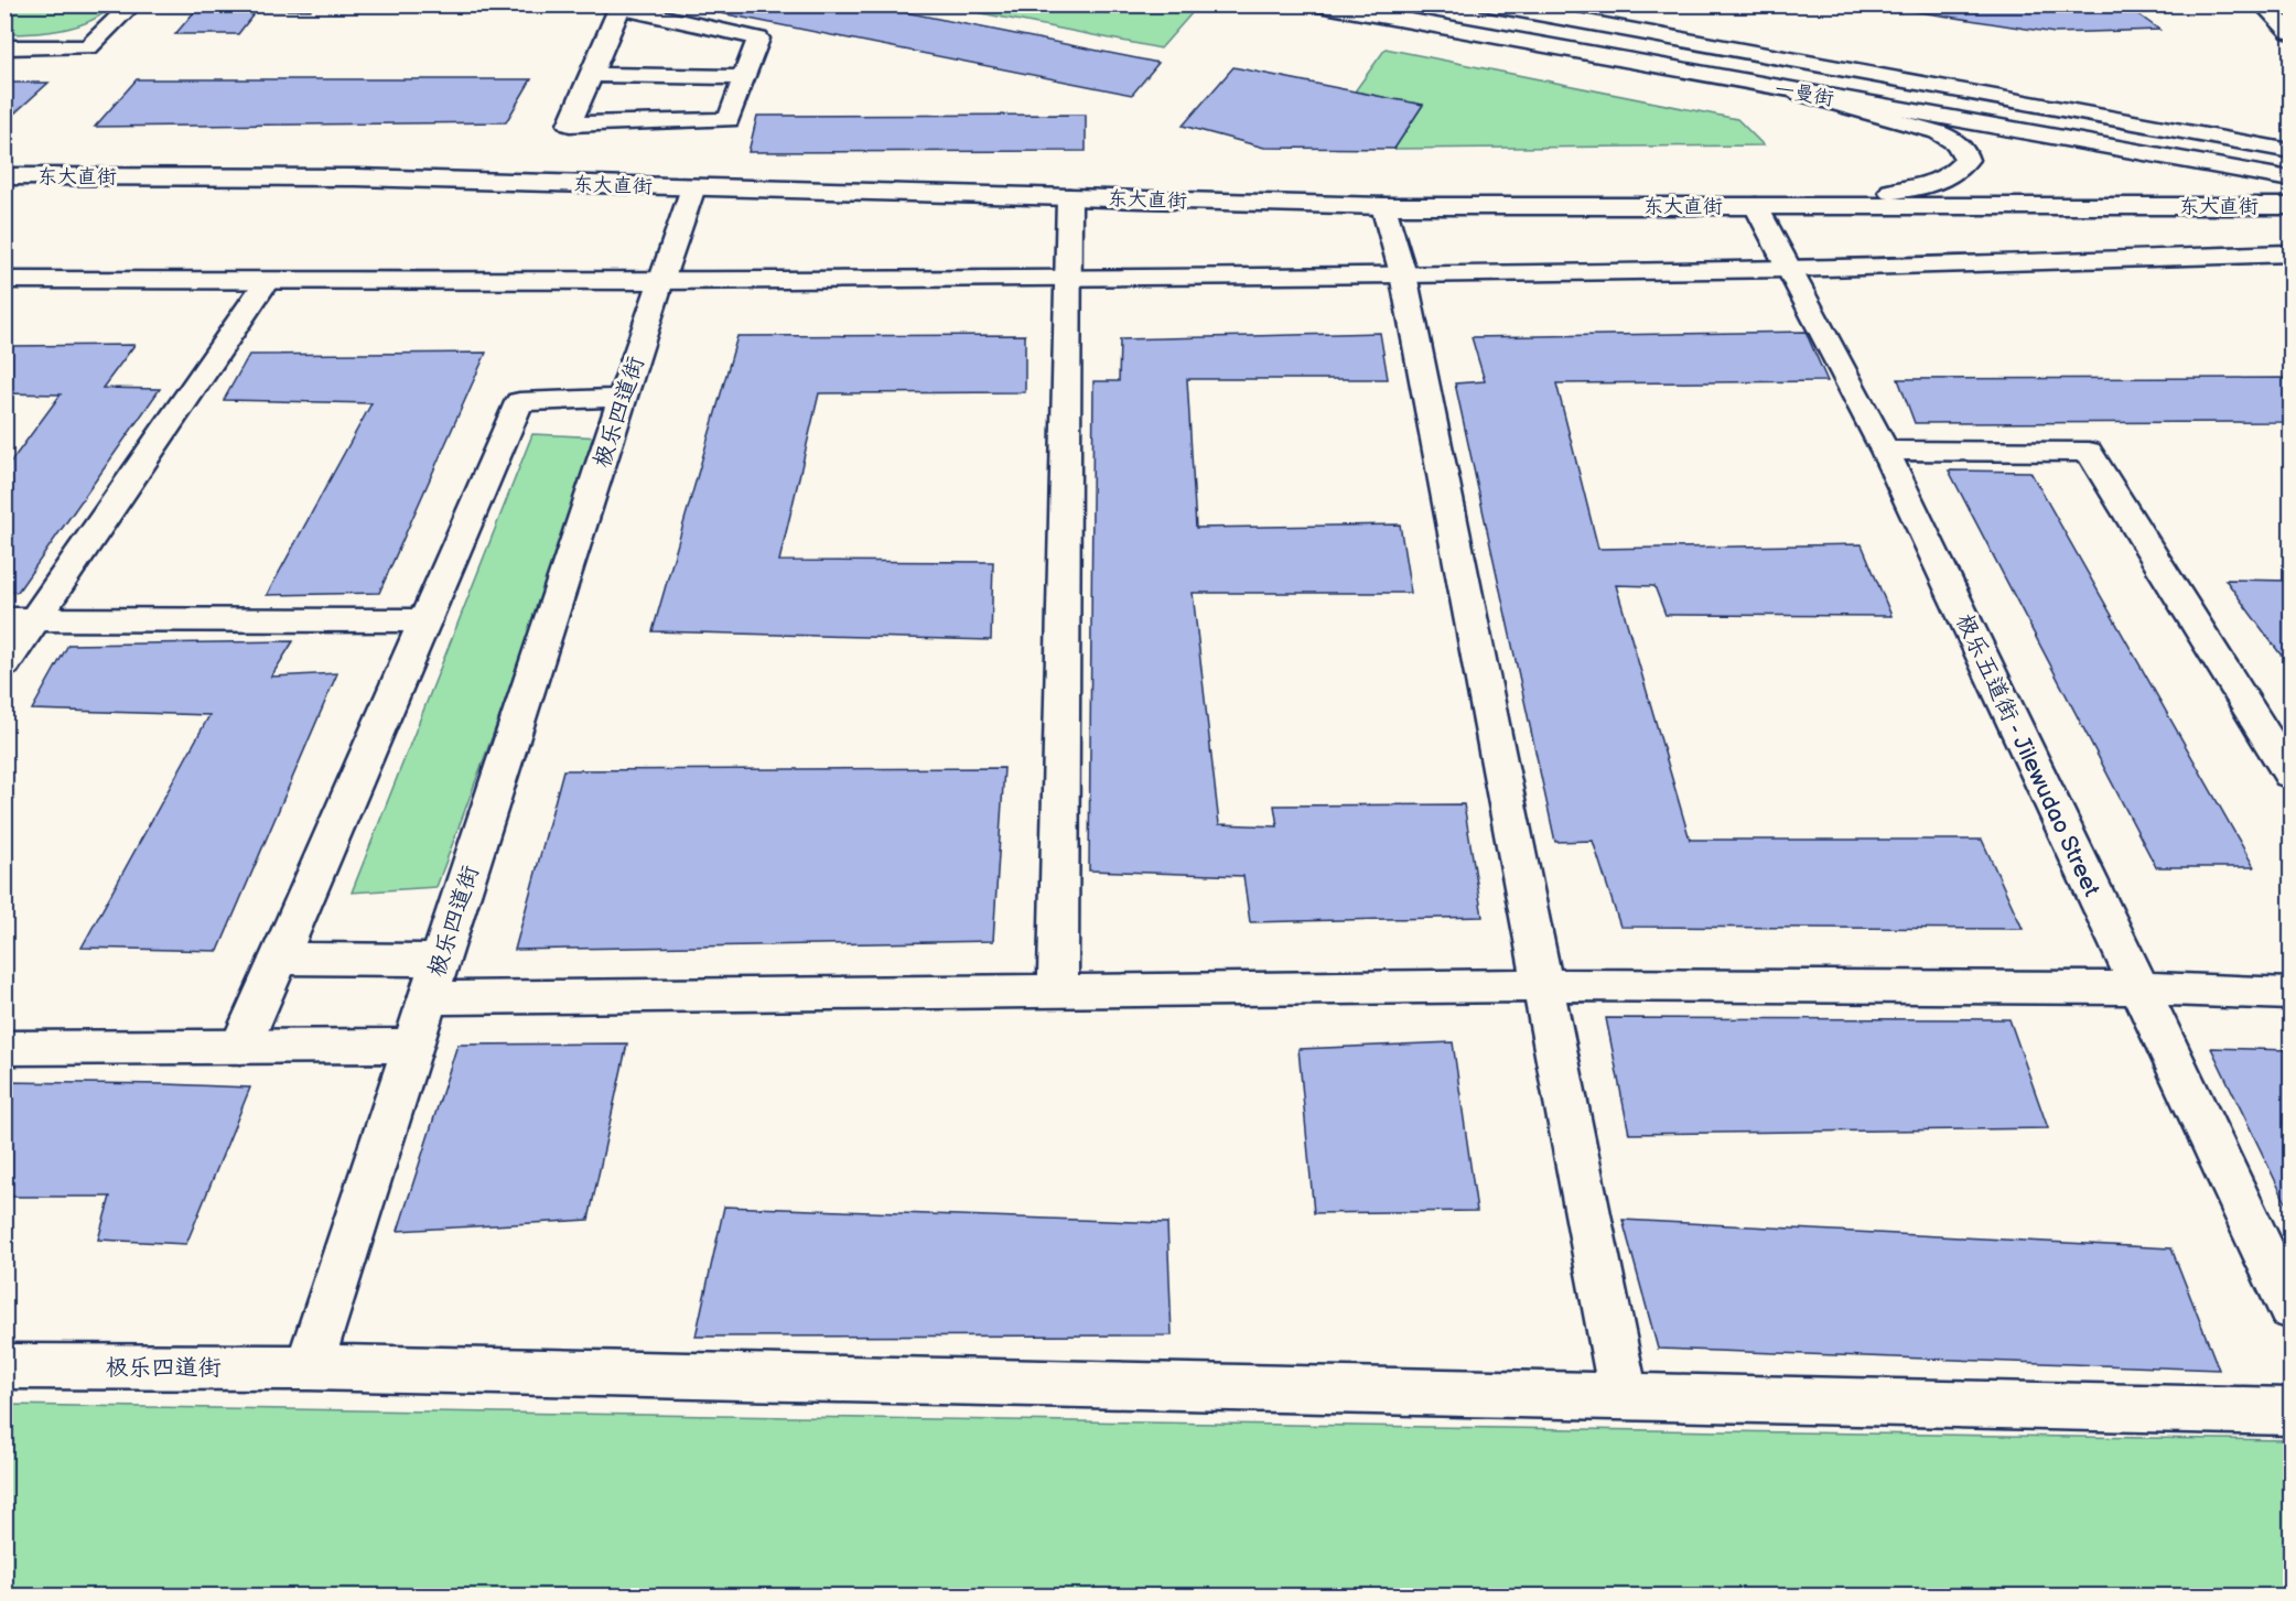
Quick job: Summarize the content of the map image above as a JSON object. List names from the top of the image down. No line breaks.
{"streets":{"street":["一曼街","东大直街","极乐四道街","极乐五道街 - Jilewudao Street"]},"crossings":[["东大直街","极乐四道街"],["东大直街","极乐五道街 - Jilewudao Street"]]}
